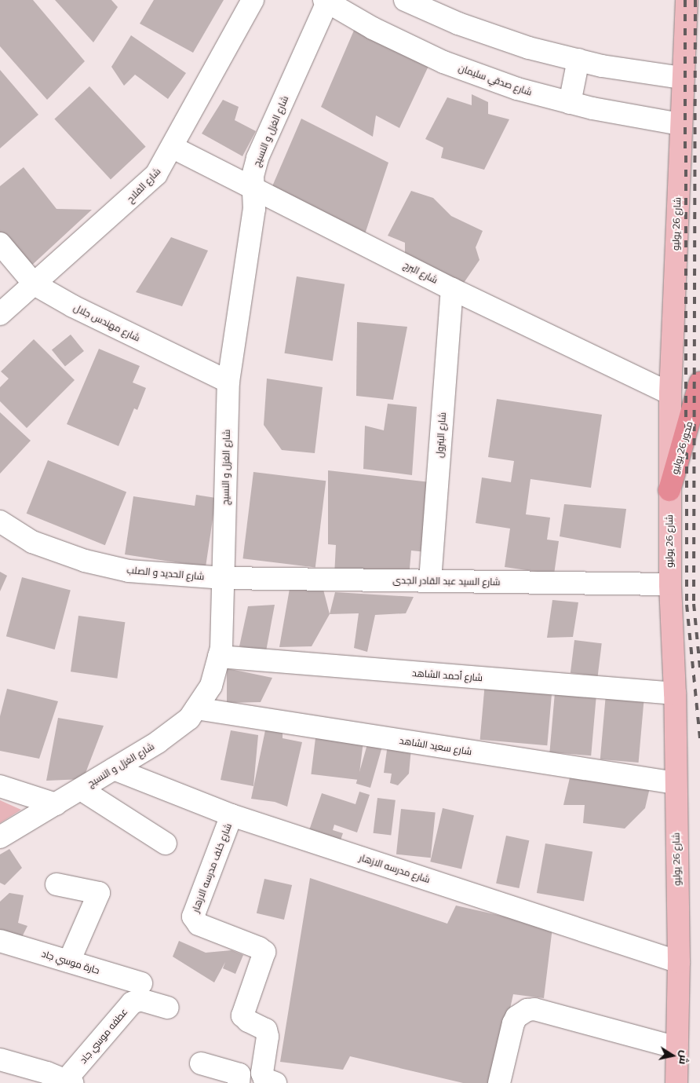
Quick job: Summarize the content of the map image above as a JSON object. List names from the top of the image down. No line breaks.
{"streets":{"highway":["محور 26 يوليو"],"main road":["شارع 26 يوليو"],"street":["شارع صدقي سليمان","شارع الغزل و النسيج","شارع الفلاح","شارع البرج","شارع مهندس جلال","شارع البترول","شارع الحديد و الصلب","شارع السيد عبد القادر الجدى","شارع أحمد الشاهد","شارع سعيد الشاهد","شارع خلف مدرسه الازهار","شارع مدرسه الازهار","حارة موسي جاد","عطفه موسي جاد"]},"crossings":[["شارع صدقي سليمان","شارع الغزل و النسيج"],["شارع صدقي سليمان","شارع 26 يوليو"],["شارع الغزل و النسيج","شارع البرج"],["شارع الغزل و النسيج","شارع مهندس جلال"],["شارع الغزل و النسيج","شارع الحديد و الصلب"],["شارع الغزل و النسيج","شارع السيد عبد القادر الجدى"],["شارع الغزل و النسيج","شارع أحمد الشاهد"],["شارع الغزل و النسيج","شارع سعيد الشاهد"],["شارع الغزل و النسيج","شارع مدرسه الازهار"],["شارع الفلاح","شارع البرج"],["شارع الفلاح","شارع مهندس جلال"],["شارع 26 يوليو","شارع البرج"],["شارع 26 يوليو","محور 26 يوليو"],["شارع 26 يوليو","شارع السيد عبد القادر الجدى"],["شارع 26 يوليو","شارع أحمد الشاهد"],["شارع 26 يوليو","شارع سعيد الشاهد"],["شارع 26 يوليو","شارع مدرسه الازهار"],["شارع البرج","شارع البترول"],["شارع البترول","شارع السيد عبد القادر الجدى"],["شارع الحديد و الصلب","شارع السيد عبد القادر الجدى"],["شارع خلف مدرسه الازهار","شارع مدرسه الازهار"]],"north":"right"}
